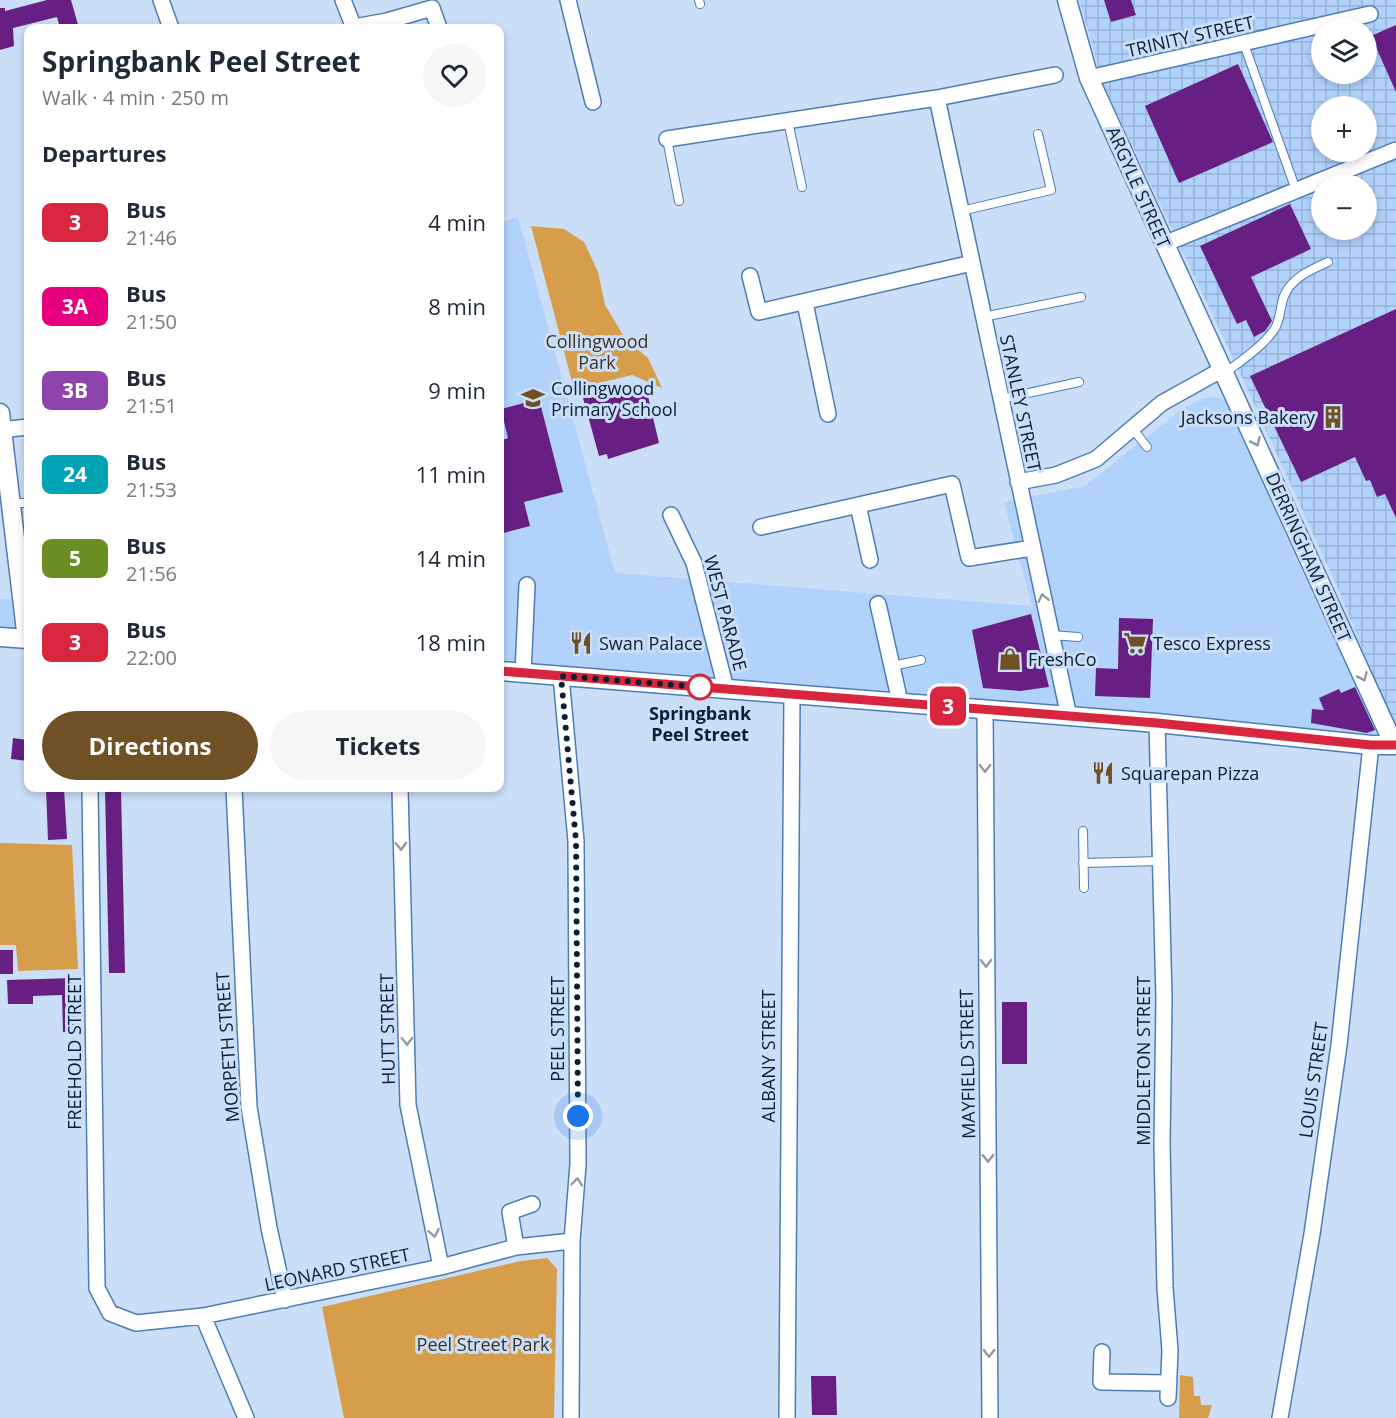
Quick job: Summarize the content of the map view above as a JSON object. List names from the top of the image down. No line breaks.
{"streets":{"street":["TRINITY STREET","ARGYLE STREET","STANLEY STREET","DERRINGHAM STREET","WEST PARADE","HUTT STREET","PEEL STREET","MORPETH STREET","FREEHOLD STREET","ALBANY STREET","MIDDLETON STREET","MAYFIELD STREET","LOUIS STREET","LEONARD STREET"]},"crossings":[["TRINITY STREET","ARGYLE STREET"],["ARGYLE STREET","DERRINGHAM STREET"],["HUTT STREET","LEONARD STREET"],["PEEL STREET","LEONARD STREET"],["MORPETH STREET","LEONARD STREET"],["FREEHOLD STREET","LEONARD STREET"]],"one_way":["DERRINGHAM STREET","HUTT STREET","PEEL STREET","MAYFIELD STREET"],"parks":["Collingwood Park","Peel Street Park"],"places":{"school or university":["Collingwood Primary School"],"building":["Jacksons Bakery"],"restaurant":["Swan Palace","Squarepan Pizza"],"supermarket":["Tesco Express"],"shop":["FreshCo"],"other":["Springbank Peel Street"]},"lines":["bus line 3"],"page":{"on_map":"3","map_buttons":["+","−"],"heading":[["Springbank Peel Street","Walk · 4 min · 250 m"],"Departures"],"list":[{"mark":"3","name":"Bus","note":"21:46","value":"4 min"},{"mark":"3A","name":"Bus","note":"21:50","value":"8 min"},{"mark":"3B","name":"Bus","note":"21:51","value":"9 min"},{"mark":"24","name":"Bus","note":"21:53","value":"11 min"},{"mark":"5","name":"Bus","note":"21:56","value":"14 min"},{"mark":"3","name":"Bus","note":"22:00","value":"18 min"}],"buttons":["Directions","Tickets"]}}
